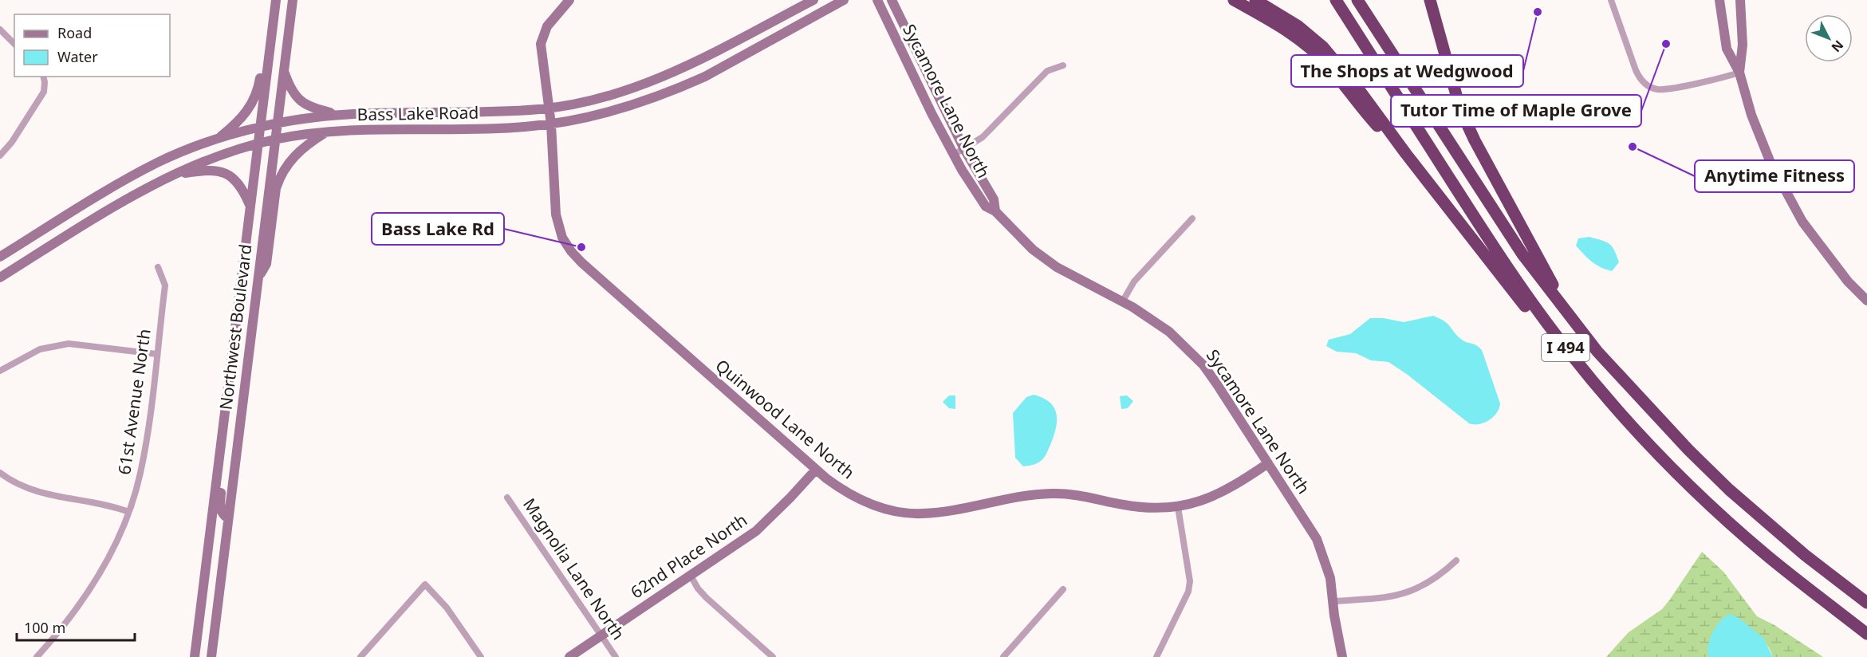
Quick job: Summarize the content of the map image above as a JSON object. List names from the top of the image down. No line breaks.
{"streets":{"highway":["I 494"],"main road":["Sycamore Lane North","Bass Lake Road","Northwest Boulevard","Quinwood Lane North","62nd Place North"],"street":["61st Avenue North","Magnolia Lane North"]},"crossings":[["Sycamore Lane North","Quinwood Lane North"],["Bass Lake Road","Northwest Boulevard"],["Bass Lake Road","Quinwood Lane North"],["Quinwood Lane North","62nd Place North"],["62nd Place North","Magnolia Lane North"]],"places":["The Shops at Wedgwood","Tutor Time of Maple Grove","Anytime Fitness","Bass Lake Rd"],"legend":["Road","Water"],"scale_bar":"100 m","north":"bottom right"}
